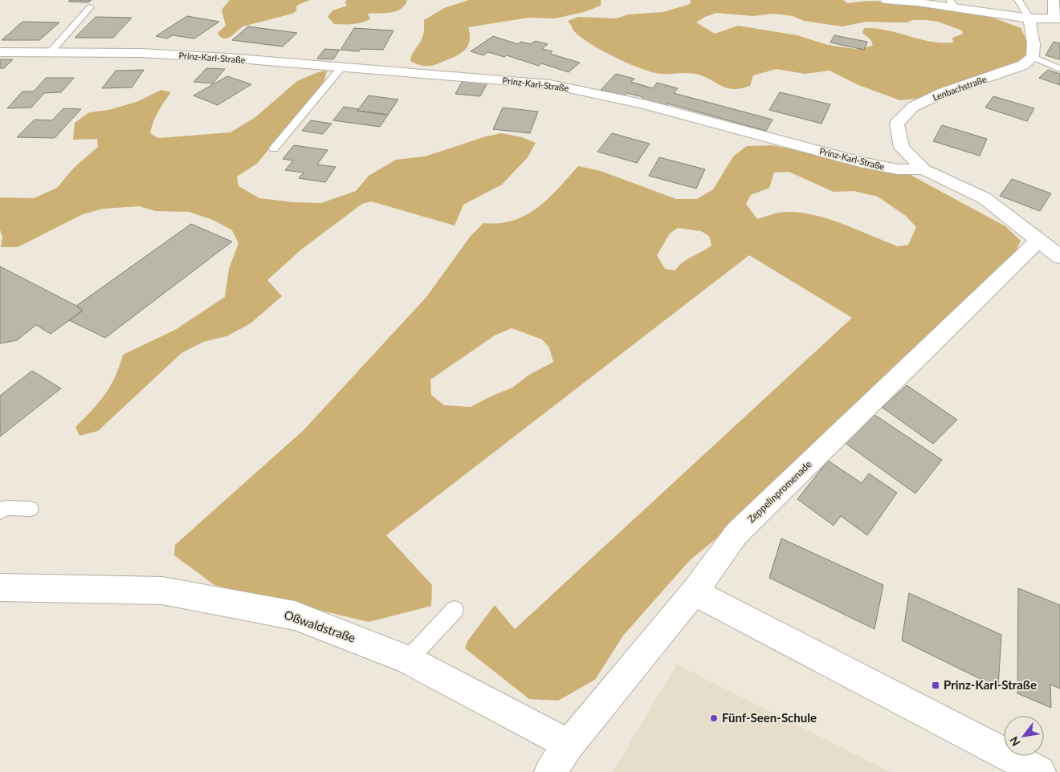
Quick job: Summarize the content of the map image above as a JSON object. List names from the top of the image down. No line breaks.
{"streets":{"street":["Prinz-Karl-Straße","Lenbachstraße","Zeppelinpromenade","Oßwaldstraße"]},"crossings":[["Prinz-Karl-Straße","Lenbachstraße"],["Prinz-Karl-Straße","Zeppelinpromenade"],["Zeppelinpromenade","Oßwaldstraße"]],"places":{"transit":["Prinz-Karl-Straße"],"other":["Fünf-Seen-Schule"]},"north":"bottom left"}
